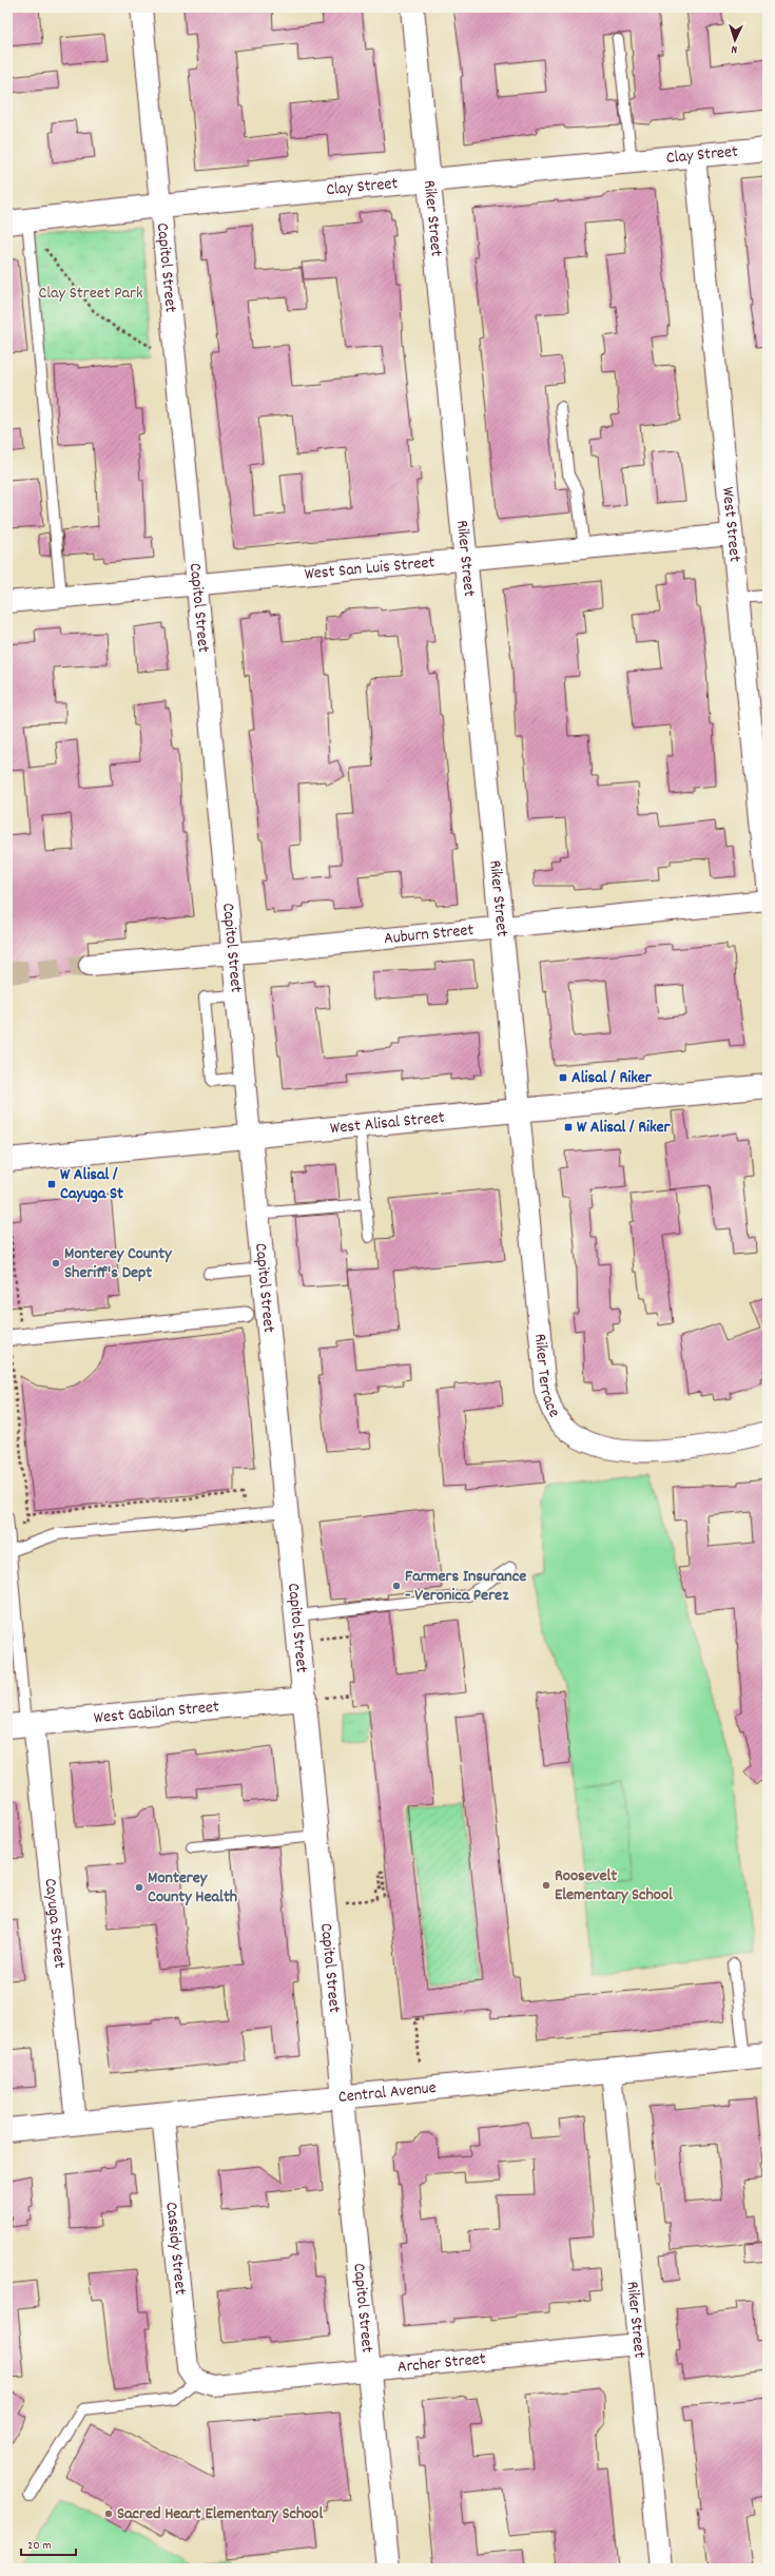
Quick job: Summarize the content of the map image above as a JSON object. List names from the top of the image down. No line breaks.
{"streets":{"street":["Clay Street","Riker Street","Capitol Street","West Street","West San Luis Street","Auburn Street","West Alisal Street","Riker Terrace","West Gabilan Street","Cayuga Street","Central Avenue","Cassidy Street","Archer Street"]},"crossings":[["Clay Street","Riker Street"],["Clay Street","Capitol Street"],["Clay Street","West Street"],["Riker Street","West San Luis Street"],["Riker Street","Auburn Street"],["Riker Street","West Alisal Street"],["Riker Street","Riker Terrace"],["Riker Street","Central Avenue"],["Riker Street","Archer Street"],["Capitol Street","West San Luis Street"],["Capitol Street","Auburn Street"],["Capitol Street","West Alisal Street"],["Capitol Street","West Gabilan Street"],["Capitol Street","Central Avenue"],["Capitol Street","Archer Street"],["West Street","West San Luis Street"],["West Alisal Street","Riker Terrace"],["West Gabilan Street","Cayuga Street"],["Cayuga Street","Central Avenue"],["Central Avenue","Cassidy Street"],["Cassidy Street","Archer Street"]],"parks":["Clay Street Park"],"places":{"transit":["Alisal / Riker","W Alisal / Riker","W Alisal / Cayuga St"],"other":["Monterey County Sheriff's Dept","Farmers Insurance - Veronica Perez","Roosevelt Elementary School","Monterey County Health","Sacred Heart Elementary School"]},"scale_bar":"20 m","north":"bottom"}
